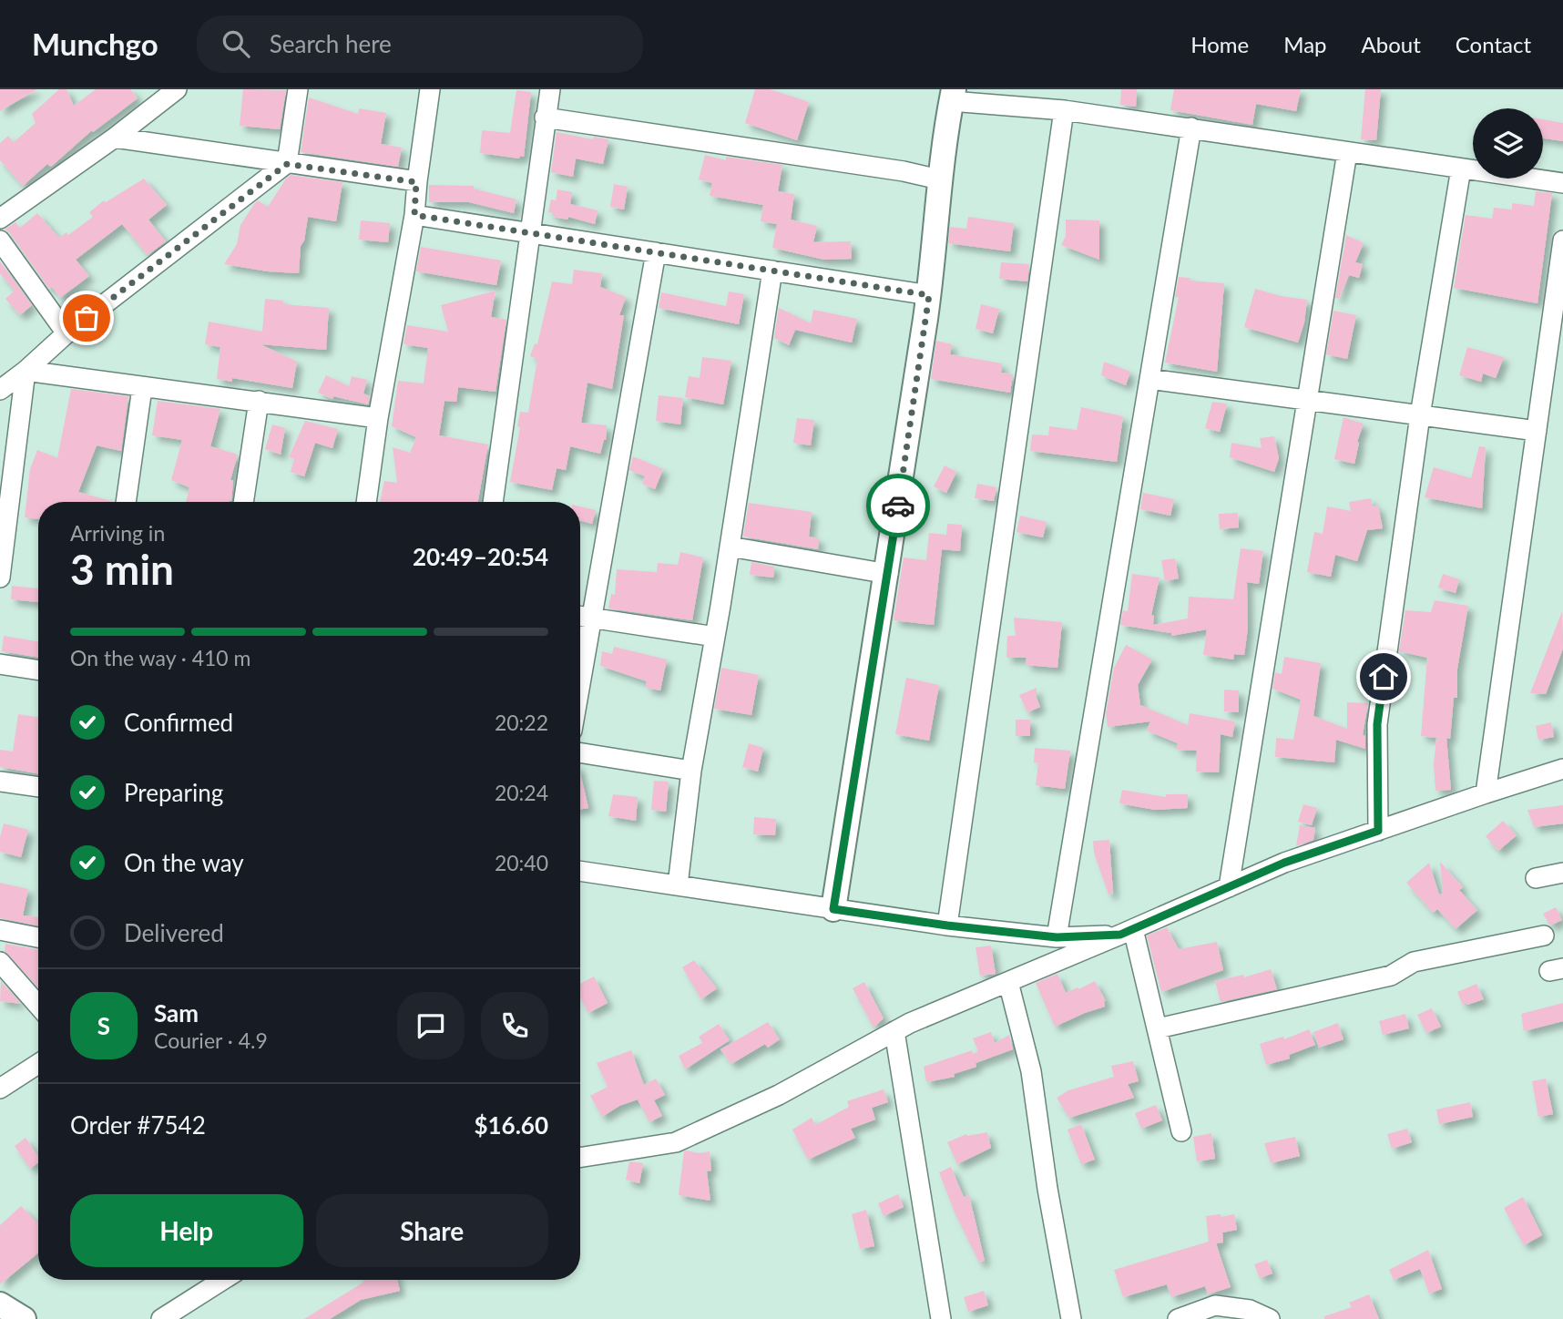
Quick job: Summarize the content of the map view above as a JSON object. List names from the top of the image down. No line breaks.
{"page":{"header":"Munchgo","search":"Search here","nav":["Home","Map","About","Contact"],"heading":["3 min","Arriving in","20:49–20:54"],"panel":["Sam","Courier · 4.9","Order #7542","$16.60"],"bar":"On the way · 410 m","list":[["Confirmed","20:22"],["Preparing","20:24"],["On the way","20:40"],"Delivered"],"round":"S","buttons":["Help","Share"]}}
